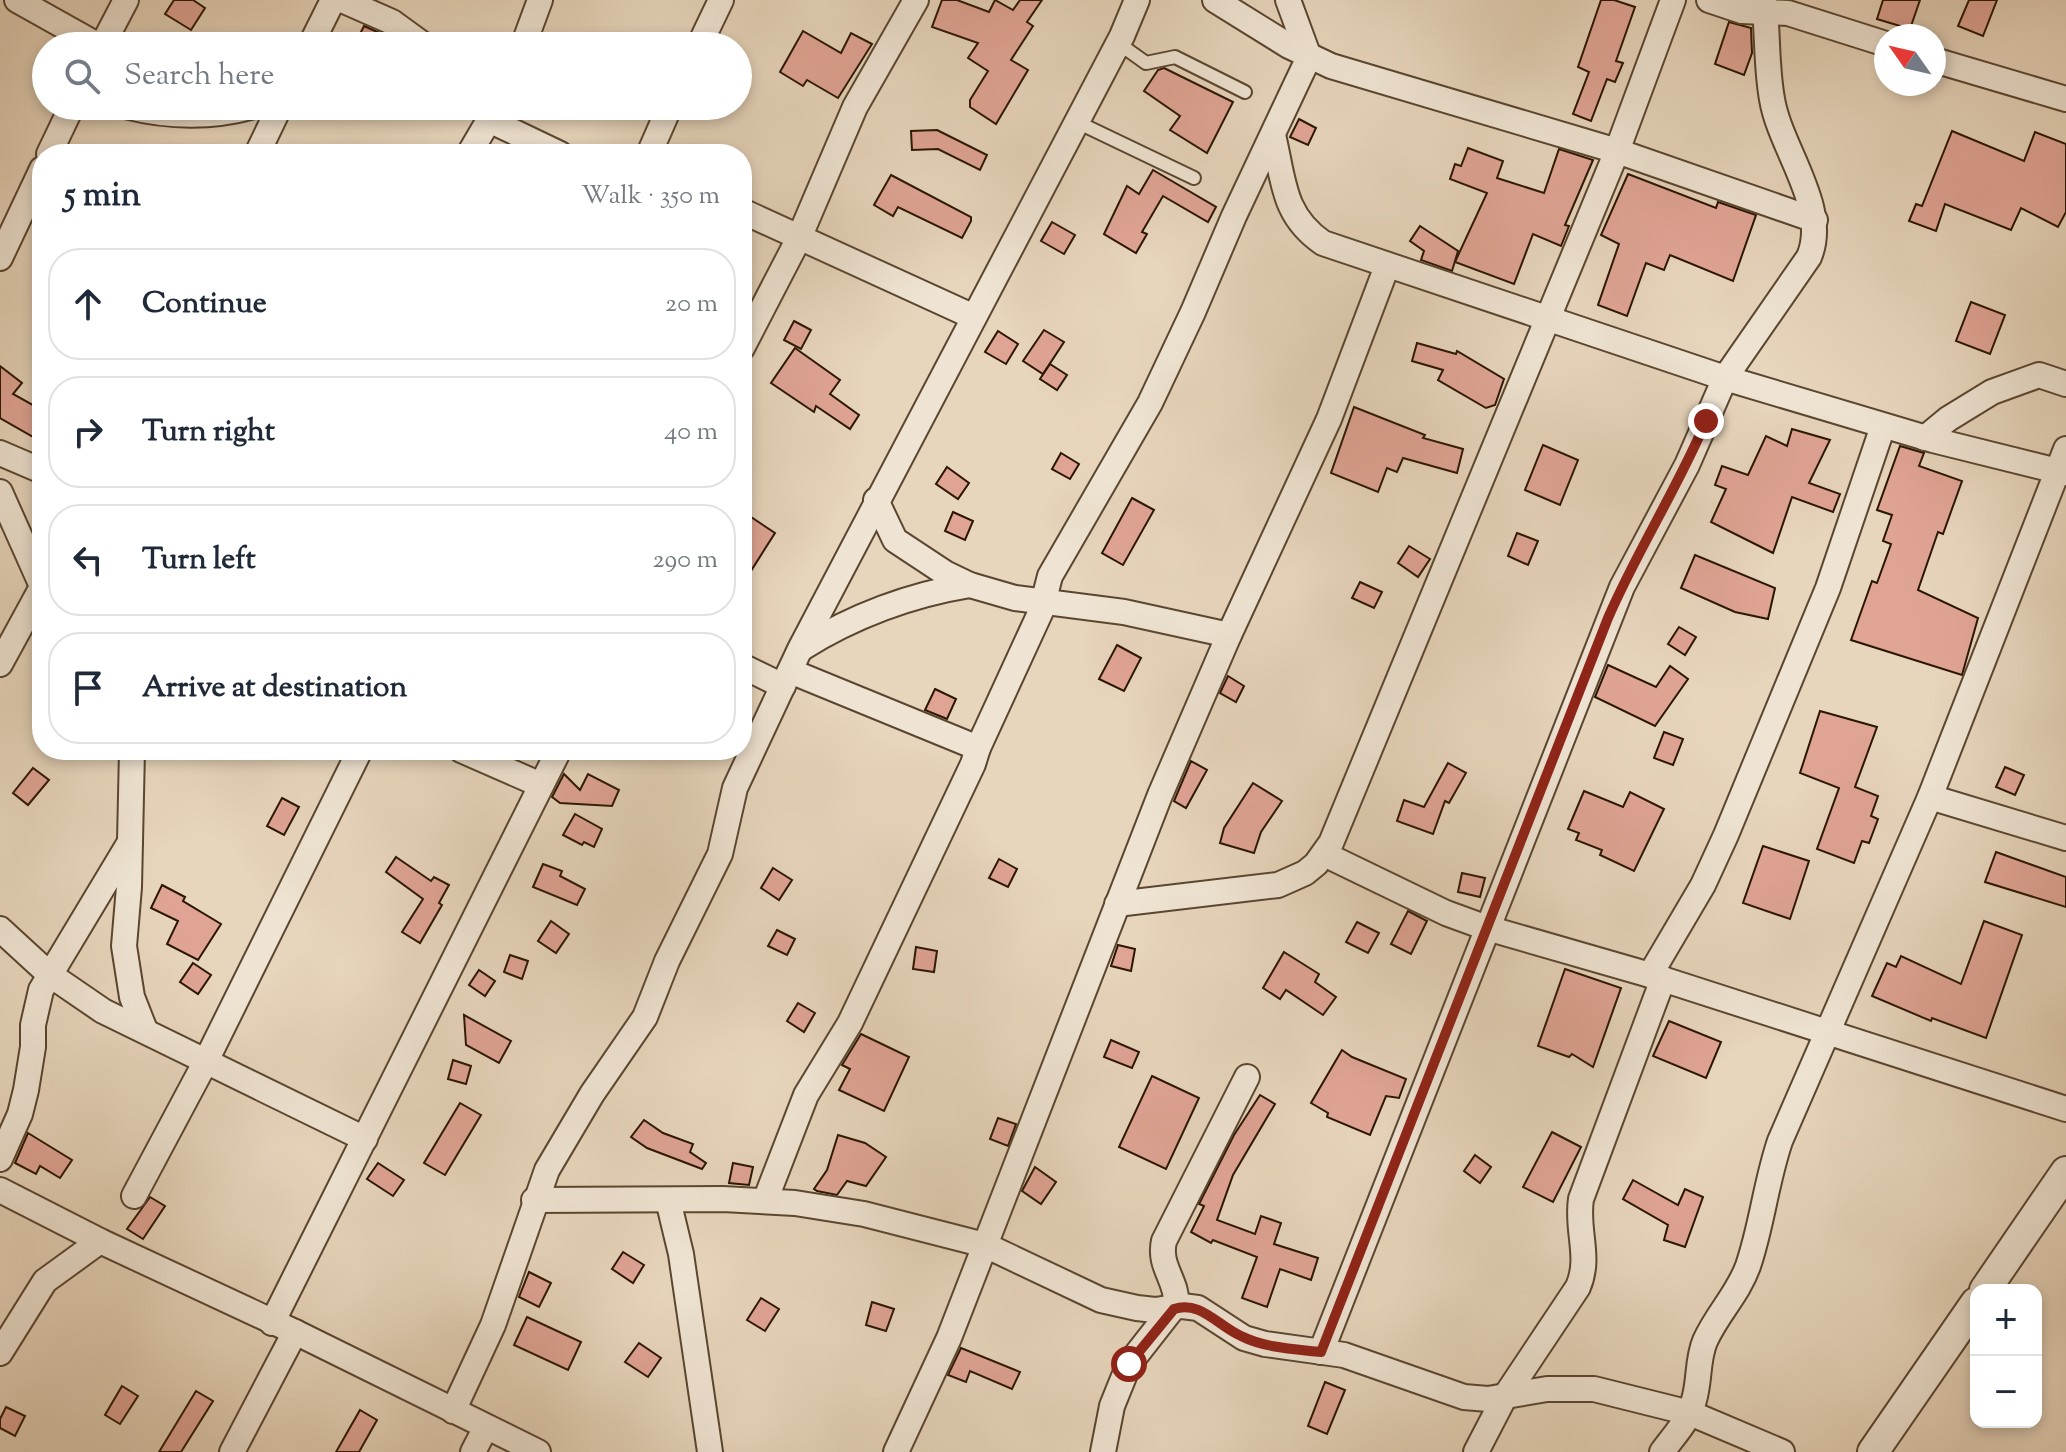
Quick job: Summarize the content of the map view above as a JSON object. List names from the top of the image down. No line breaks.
{"north":"top left","page":{"search":"Search here","heading":["5 min","Walk · 350 m"],"list":[["Continue","20 m"],["Turn right","40 m"],["Turn left","290 m"],"Arrive at destination"],"map_buttons":["+","−"]}}
